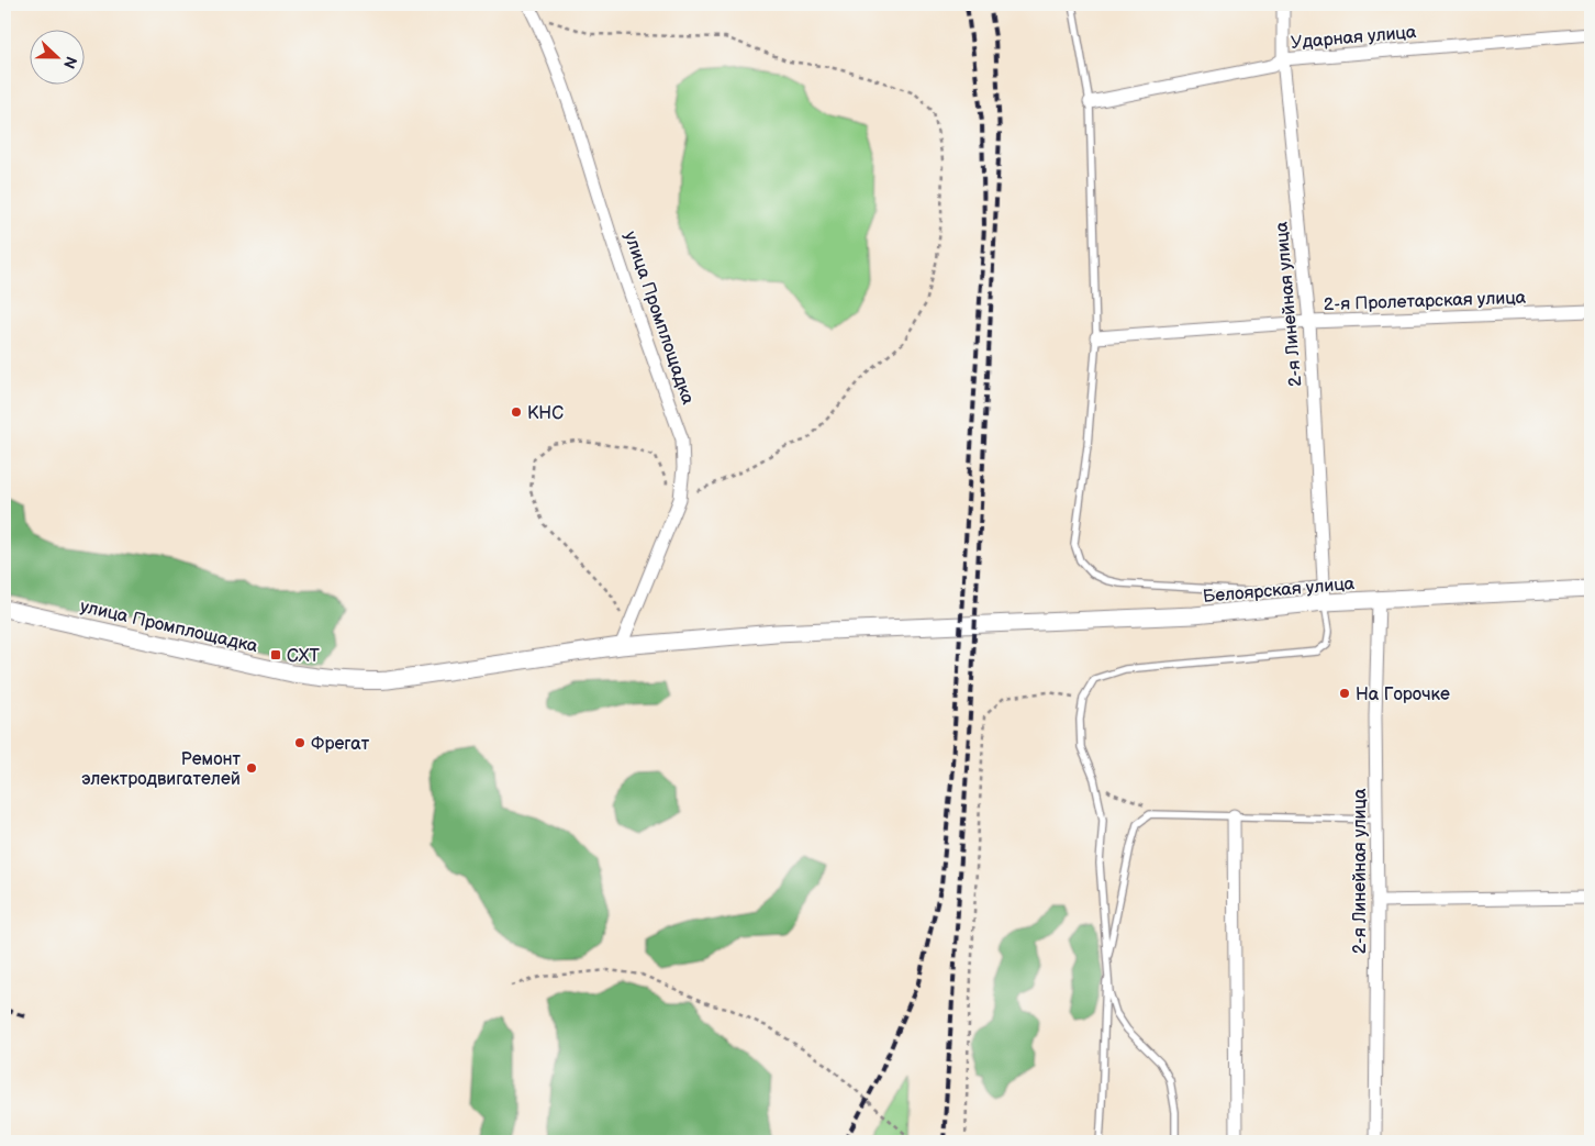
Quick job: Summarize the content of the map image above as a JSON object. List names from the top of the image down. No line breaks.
{"streets":{"street":["Ударная улица","2-я Пролетарская улица","2-я Линейная улица","улица Промплощадка","Белоярская улица"]},"crossings":[["Ударная улица","2-я Линейная улица"],["2-я Пролетарская улица","2-я Линейная улица"],["2-я Линейная улица","Белоярская улица"],["улица Промплощадка","Белоярская улица"]],"places":{"other":["КНС","На Горочке","Фрегат","Ремонт электродвигателей"],"transit":["СХТ"]},"north":"right"}
